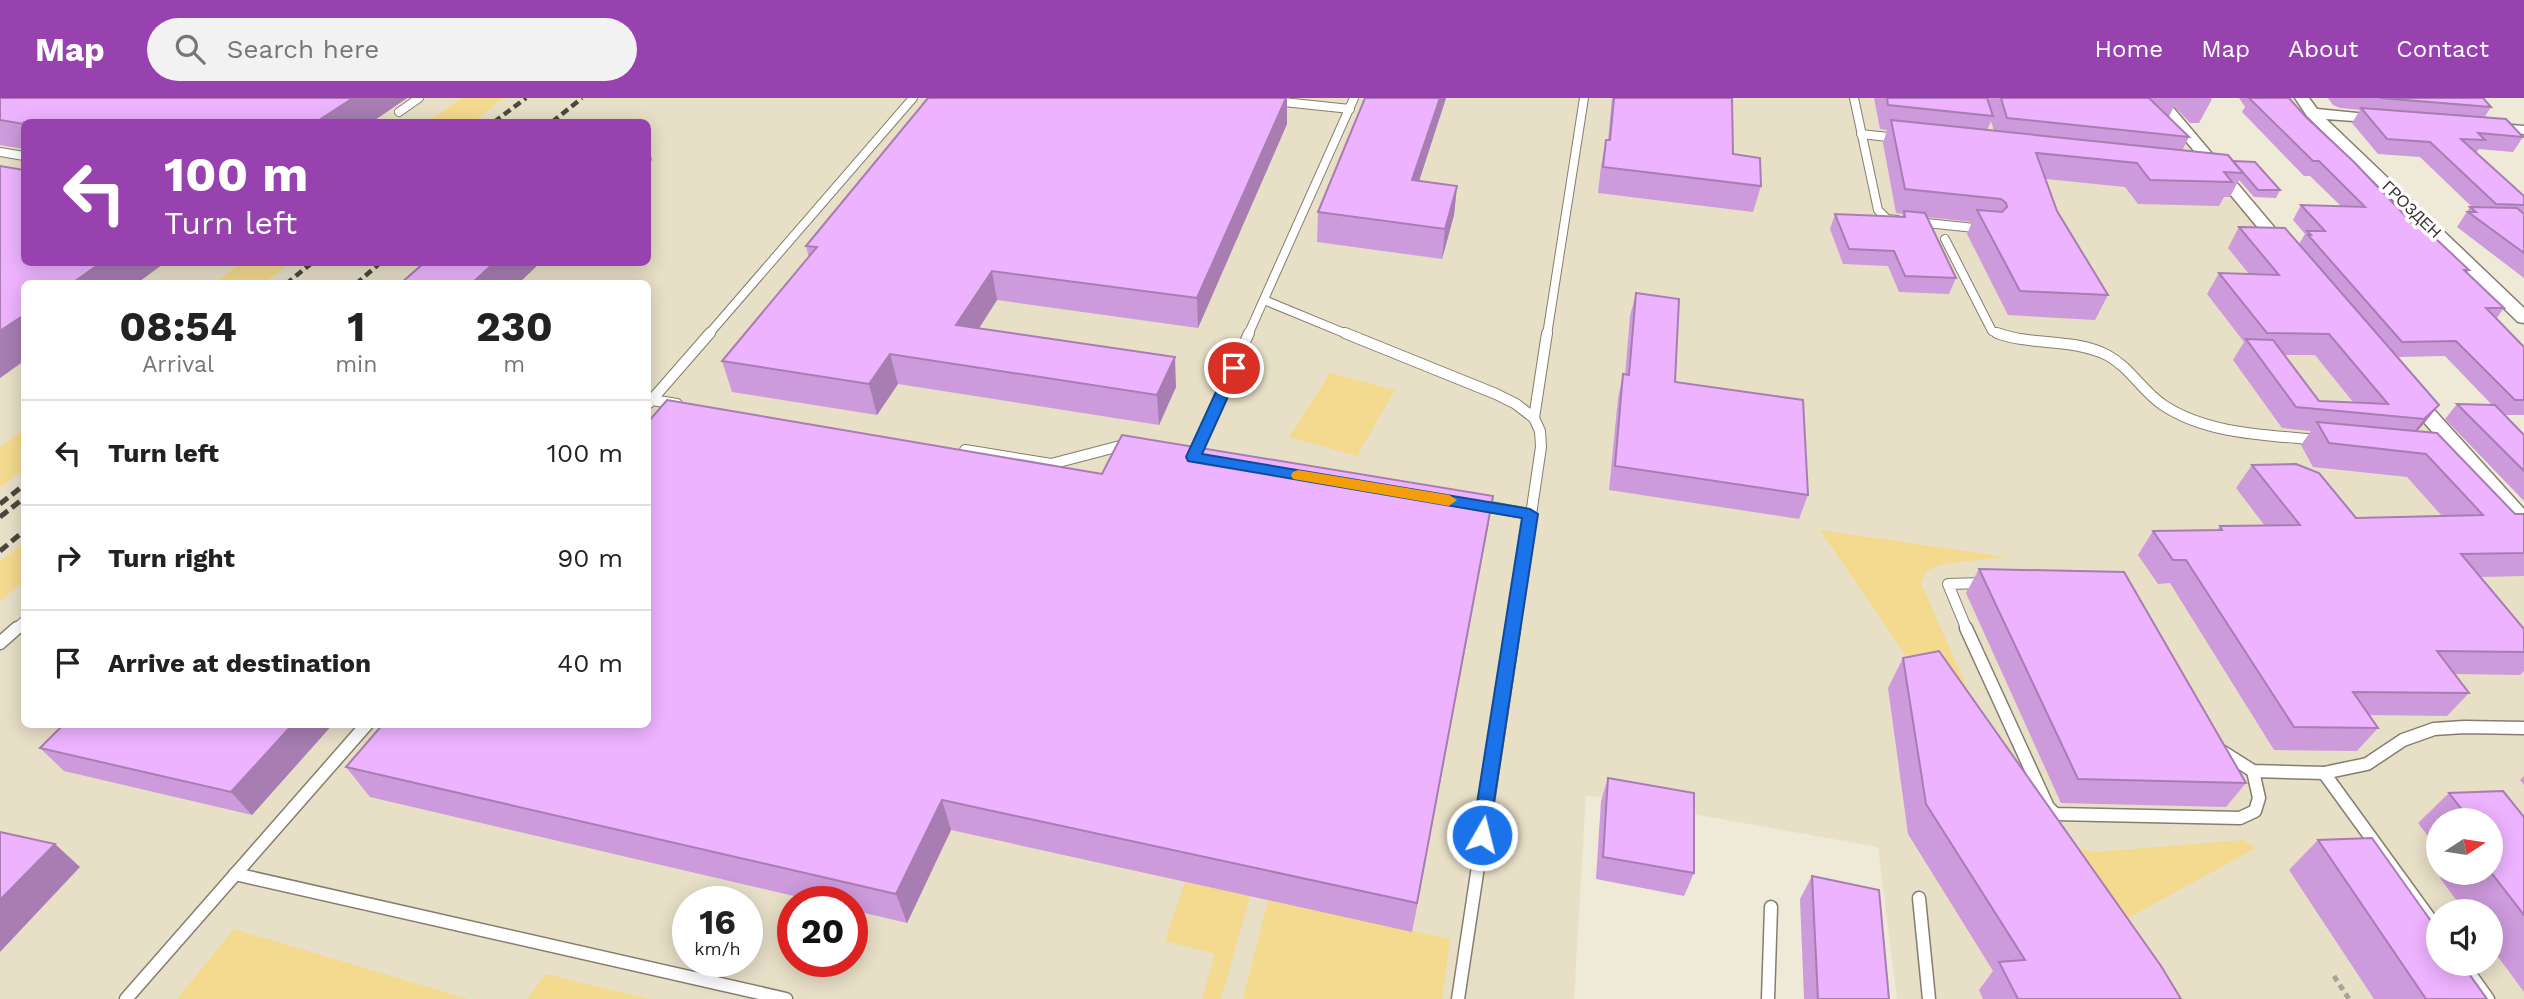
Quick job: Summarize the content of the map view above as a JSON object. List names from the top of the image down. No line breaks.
{"streets":{"street":["ГРОЗДЕН"]},"north":"right","page":{"header":"Map","search":"Search here","nav":["Home","Map","About","Contact"],"turn":["100 m","Turn left"],"eta":["08:54","Arrival","1","min","230","m"],"list":[{"name":"Turn left","value":"100 m"},{"name":"Turn right","value":"90 m"},{"name":"Arrive at destination","value":"40 m"}],"speed":"16 km/h","limit":"20"}}
